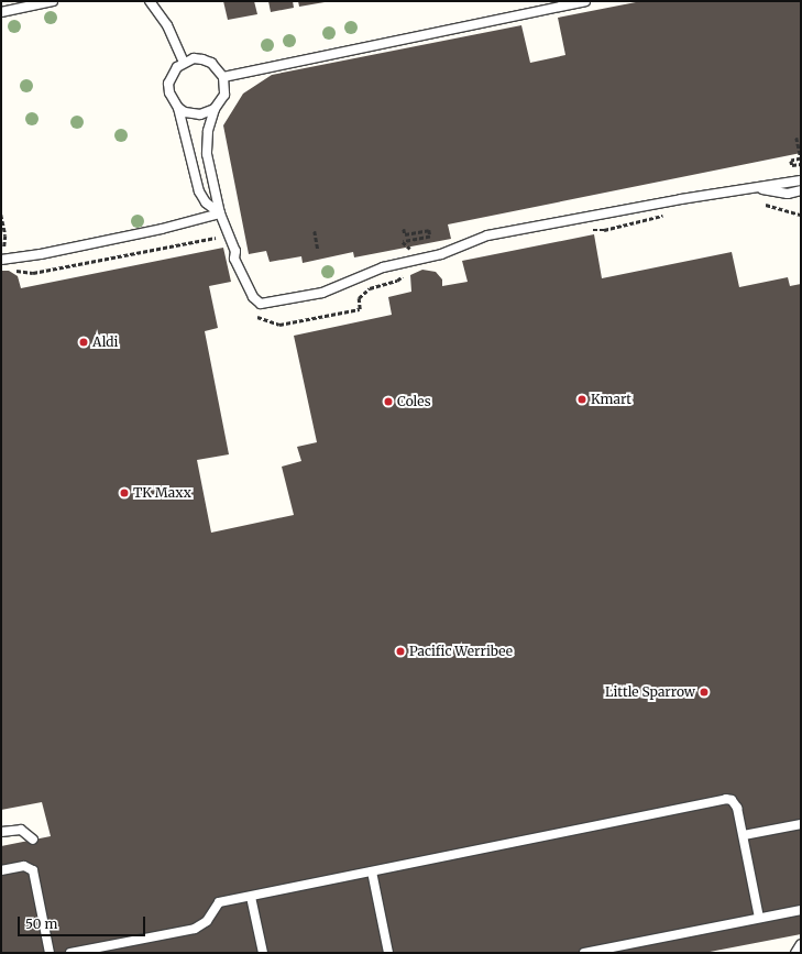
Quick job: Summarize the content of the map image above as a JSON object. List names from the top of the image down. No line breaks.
{"places":["Aldi","Kmart","Coles","TK Maxx","Pacific Werribee","Little Sparrow"],"scale_bar":"50 m"}
